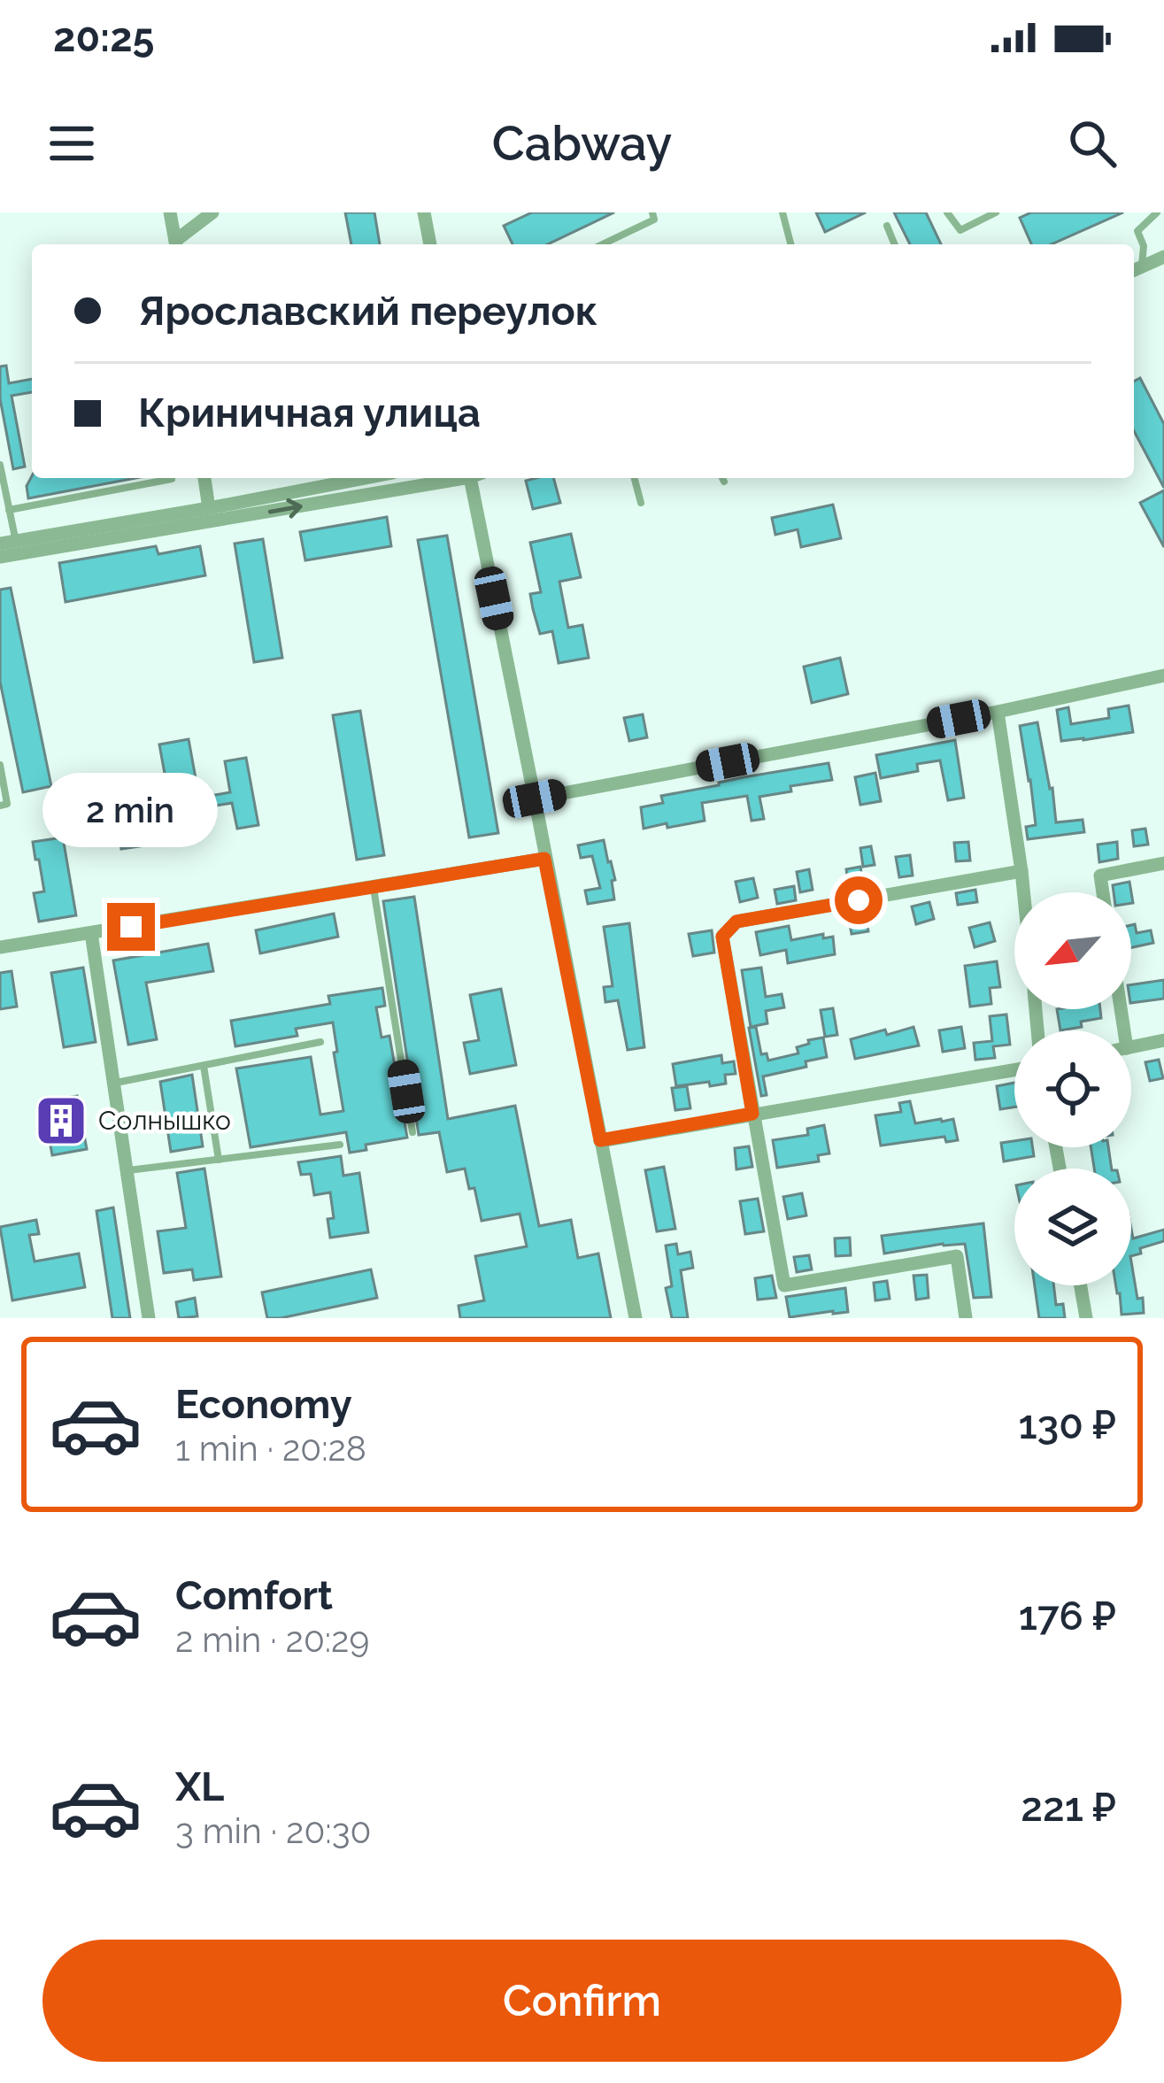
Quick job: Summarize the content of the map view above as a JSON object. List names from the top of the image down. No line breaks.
{"places":{"building":["Солнышко"]},"north":"bottom left","page":{"status":"20:25","header":"Cabway","banner":["Ярославский переулок","Криничная улица"],"bubble":"2 min","list":[{"name":"Economy","note":"1 min · 20:28","value":"130 ₽"},{"name":"Comfort","note":"2 min · 20:29","value":"176 ₽"},{"name":"XL","note":"3 min · 20:30","value":"221 ₽"}],"buttons":"Confirm"}}
